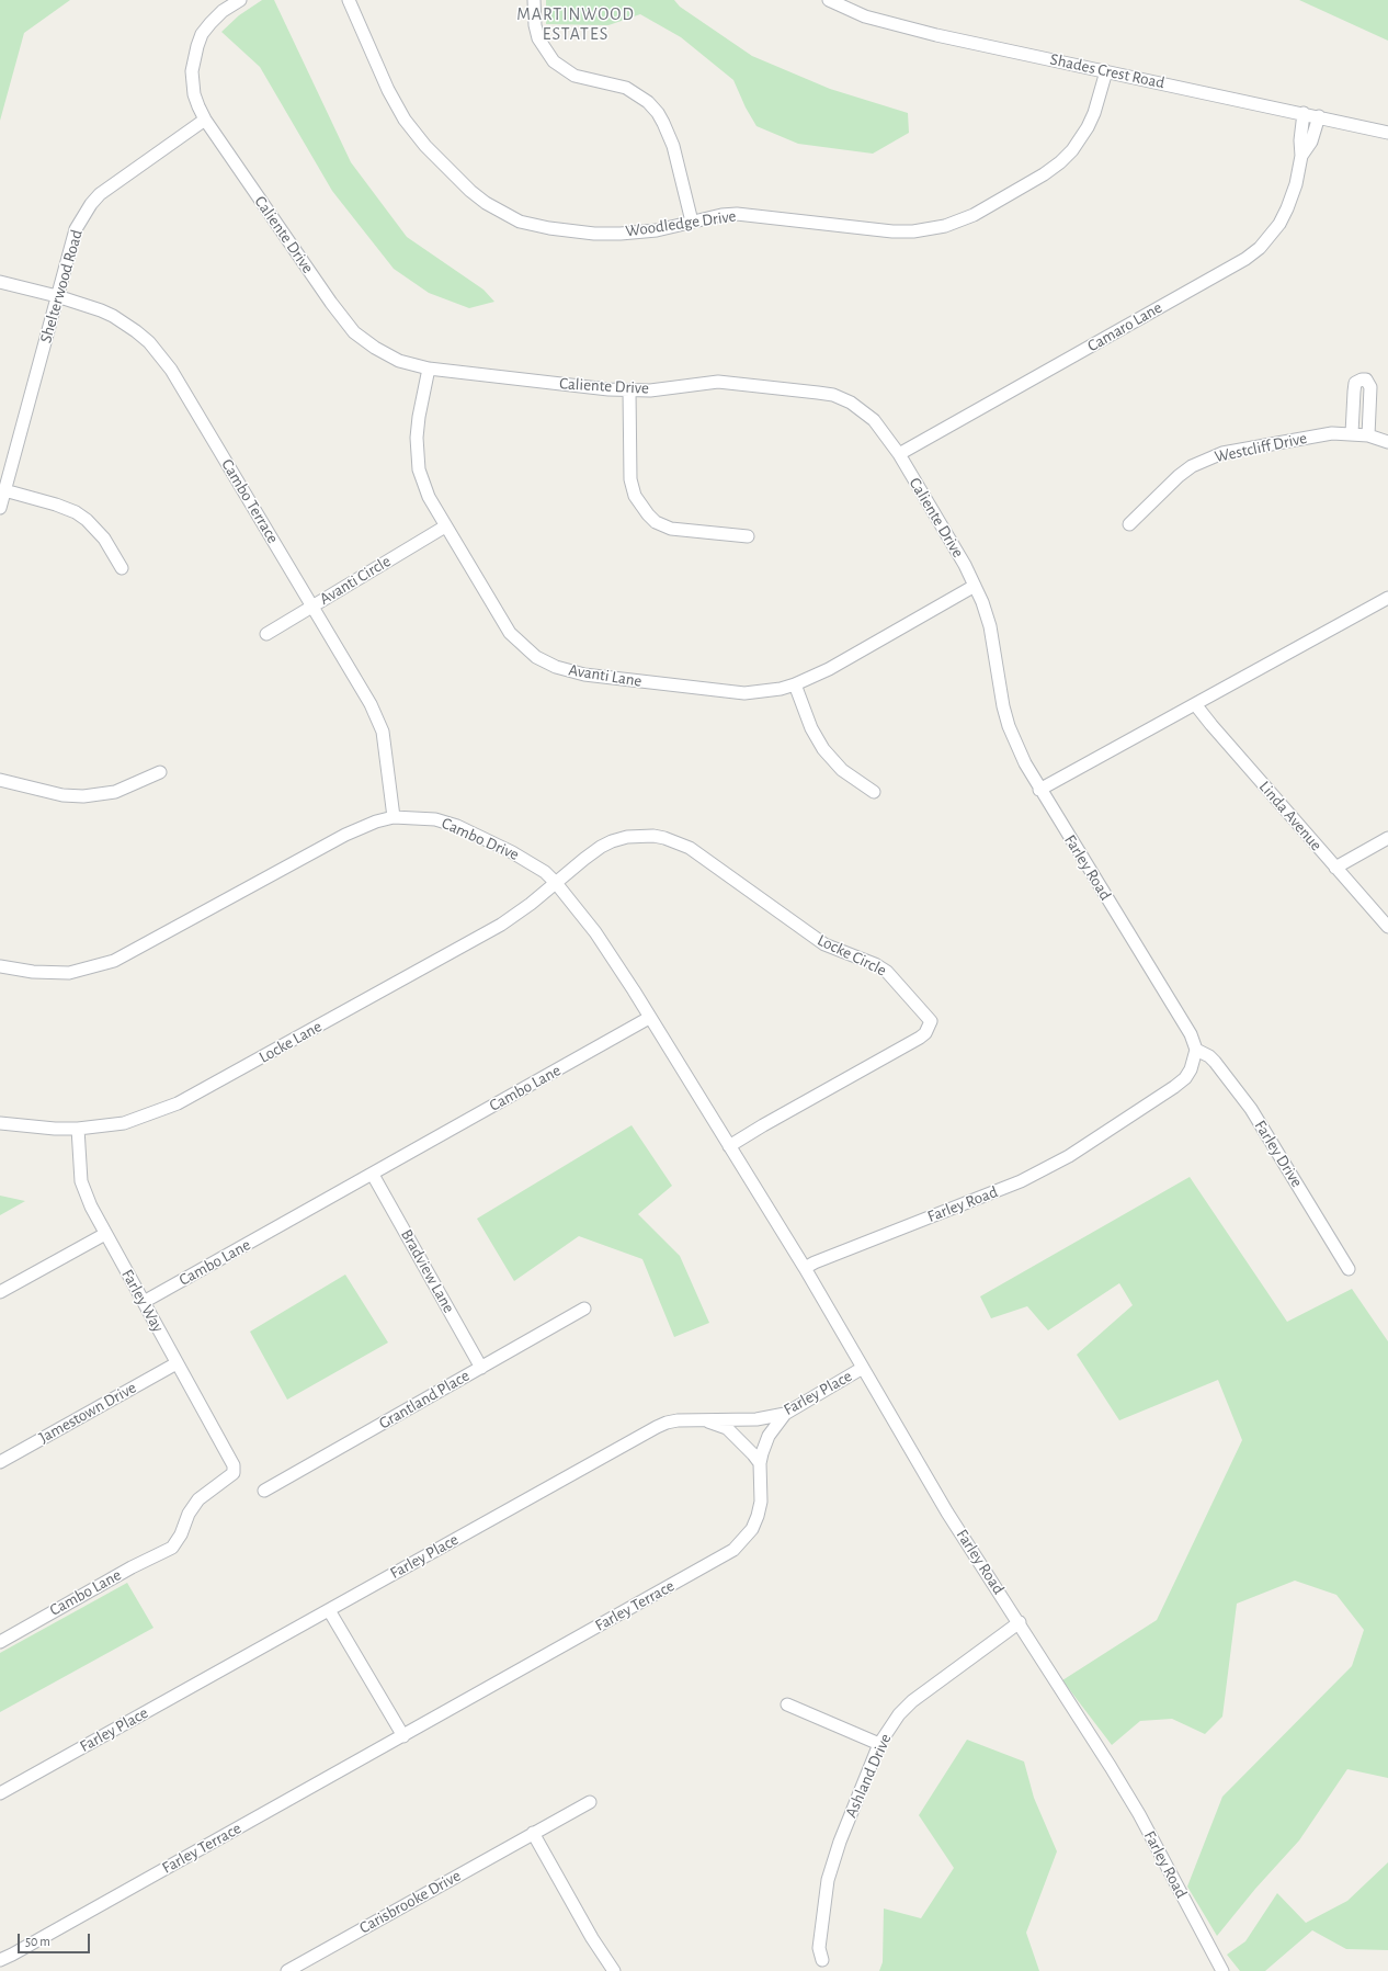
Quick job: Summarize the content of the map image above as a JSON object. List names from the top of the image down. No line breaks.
{"streets":{"street":["Shades Crest Road","Woodledge Drive","Caliente Drive","Shelterwood Road","Camaro Lane","Westcliff Drive","Cambo Terrace","Avanti Circle","Avanti Lane","Linda Avenue","Cambo Drive","Farley Road","Locke Circle","Locke Lane","Cambo Lane","Farley Drive","Bradview Lane","Farley Way","Farley Place","Grantland Place","Jamestown Drive","Farley Terrace","Ashland Drive","Carisbrooke Drive"]},"crossings":[["Shades Crest Road","Woodledge Drive"],["Shades Crest Road","Camaro Lane"],["Caliente Drive","Shelterwood Road"],["Caliente Drive","Camaro Lane"],["Caliente Drive","Avanti Lane"],["Caliente Drive","Farley Road"],["Shelterwood Road","Cambo Terrace"],["Cambo Terrace","Avanti Circle"],["Cambo Terrace","Cambo Drive"],["Avanti Circle","Avanti Lane"],["Cambo Drive","Locke Circle"],["Cambo Drive","Locke Lane"],["Cambo Drive","Cambo Lane"],["Farley Road","Farley Drive"],["Farley Road","Farley Place"],["Farley Road","Ashland Drive"],["Locke Circle","Locke Lane"],["Locke Lane","Farley Way"],["Cambo Lane","Bradview Lane"],["Cambo Lane","Farley Way"],["Bradview Lane","Grantland Place"],["Farley Way","Jamestown Drive"],["Farley Place","Farley Terrace"]],"districts":["MARTINWOOD ESTATES"],"scale_bar":"50 m"}
